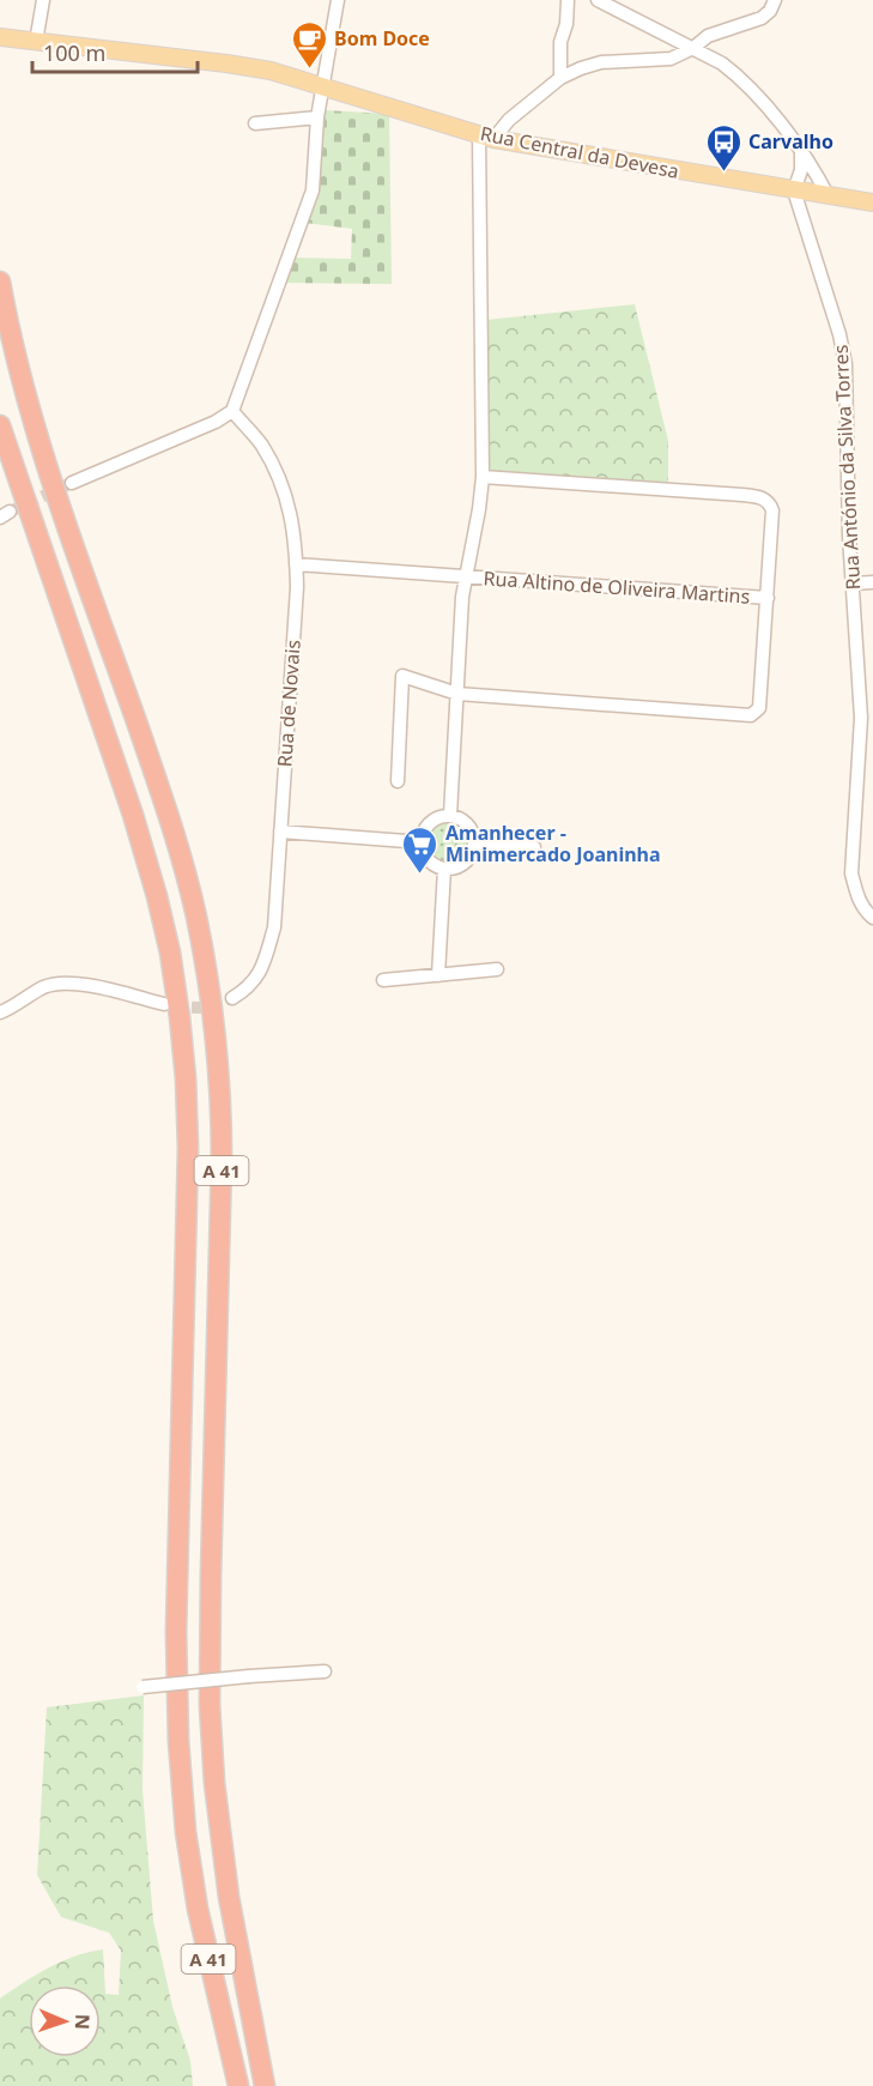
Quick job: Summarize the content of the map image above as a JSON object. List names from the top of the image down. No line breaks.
{"streets":{"highway":["A 41"],"main road":["Rua Central da Devesa"],"street":["Rua António da Silva Torres","Rua Altino de Oliveira Martins","Rua de Novais"]},"crossings":[["Rua Central da Devesa","Rua António da Silva Torres"],["Rua Altino de Oliveira Martins","Rua de Novais"]],"places":{"cafe":["Bom Doce"],"bus stop":["Carvalho"],"supermarket":["Amanhecer - Minimercado Joaninha"]},"scale_bar":"100 m","north":"right"}
